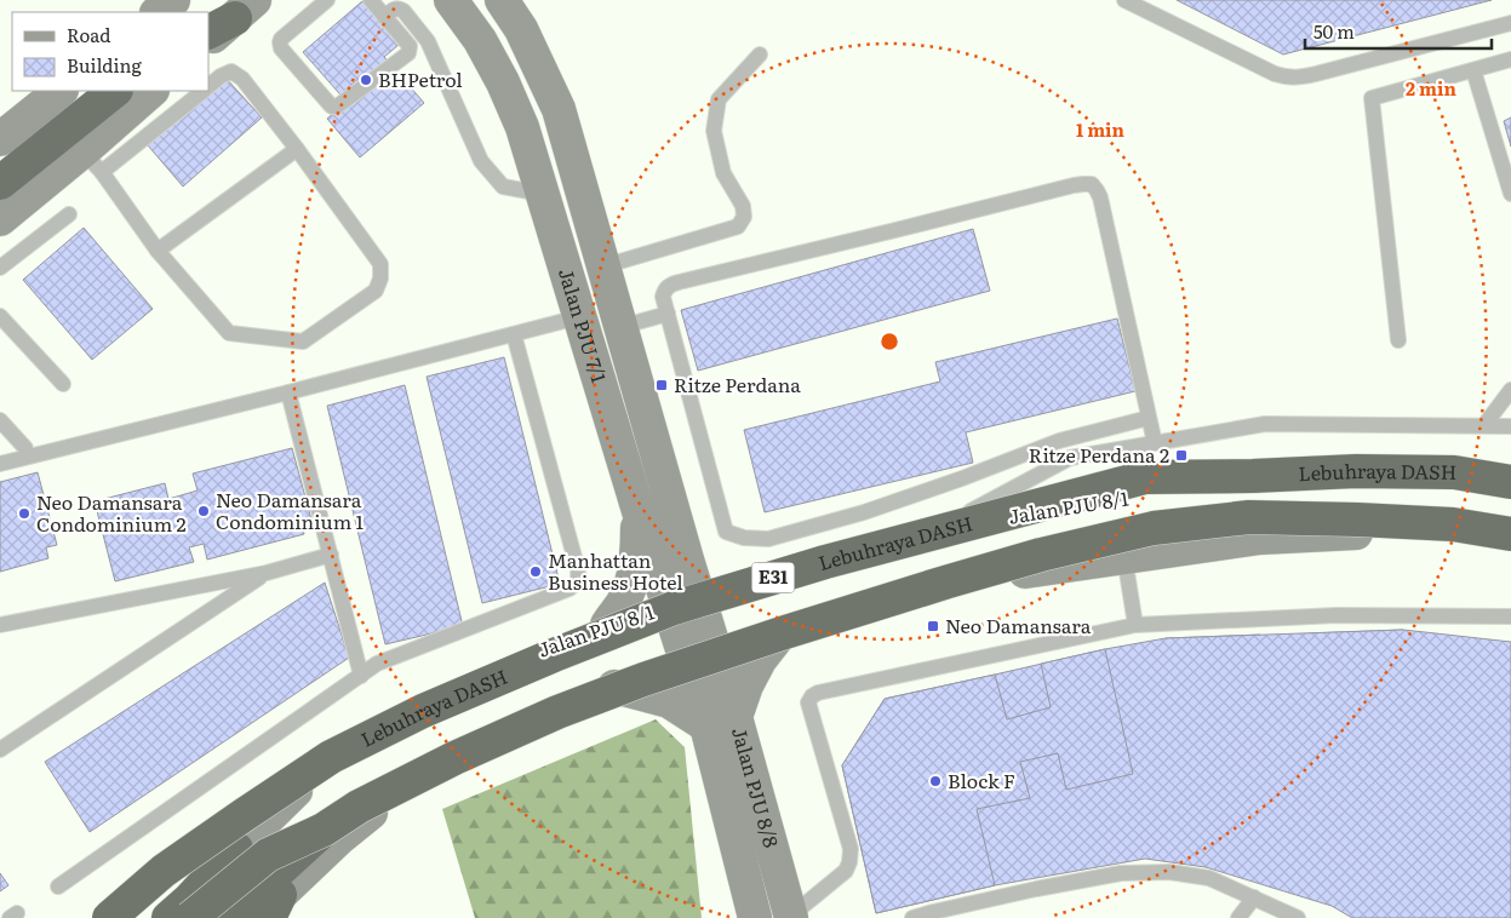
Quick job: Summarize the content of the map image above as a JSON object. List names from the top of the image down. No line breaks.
{"streets":{"highway":["Lebuhraya DASH","E31"],"main road":["Jalan PJU 7/1","Jalan PJU 8/1","Jalan PJU 8/8"]},"crossings":[["Jalan PJU 7/1","Jalan PJU 8/1"],["Jalan PJU 7/1","Jalan PJU 8/8"],["Lebuhraya DASH","Jalan PJU 8/1"]],"places":{"other":["BHPetrol","Neo Damansara Condominium 1","Neo Damansara Condominium 2","Manhattan Business Hotel","Block F"],"transit":["Ritze Perdana","Ritze Perdana 2","Neo Damansara"]},"legend":["Road","Building"],"scale_bar":"50 m","rings":["2 min","1 min"]}
